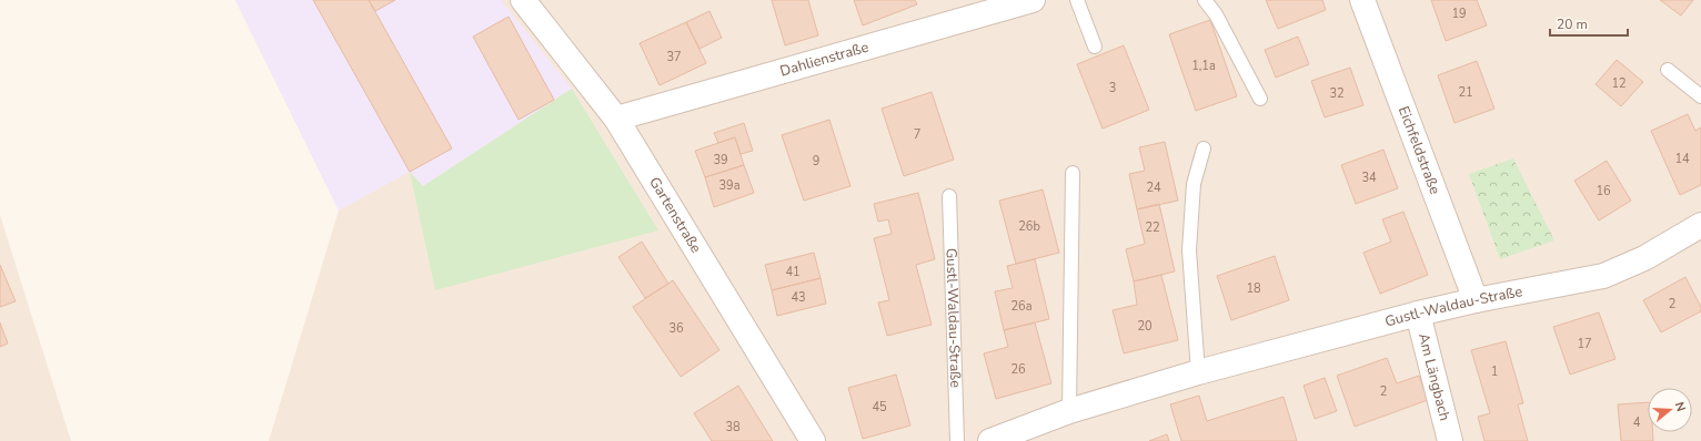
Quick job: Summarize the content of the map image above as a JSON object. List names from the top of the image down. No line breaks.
{"streets":{"street":["Dahlienstraße","Eichfeldstraße","Gartenstraße","Gustl-Waldau-Straße","Am Längbach"]},"crossings":[["Dahlienstraße","Gartenstraße"],["Eichfeldstraße","Gustl-Waldau-Straße"],["Gustl-Waldau-Straße","Am Längbach"]],"house_numbers":["19","37","1,1a","12","3","21","32","7","14","39","9","34","39a","24","16","26b","22","41","18","43","2","26a","20","36","17","26","1","2","45","4","38"],"scale_bar":"20 m","north":"right"}
